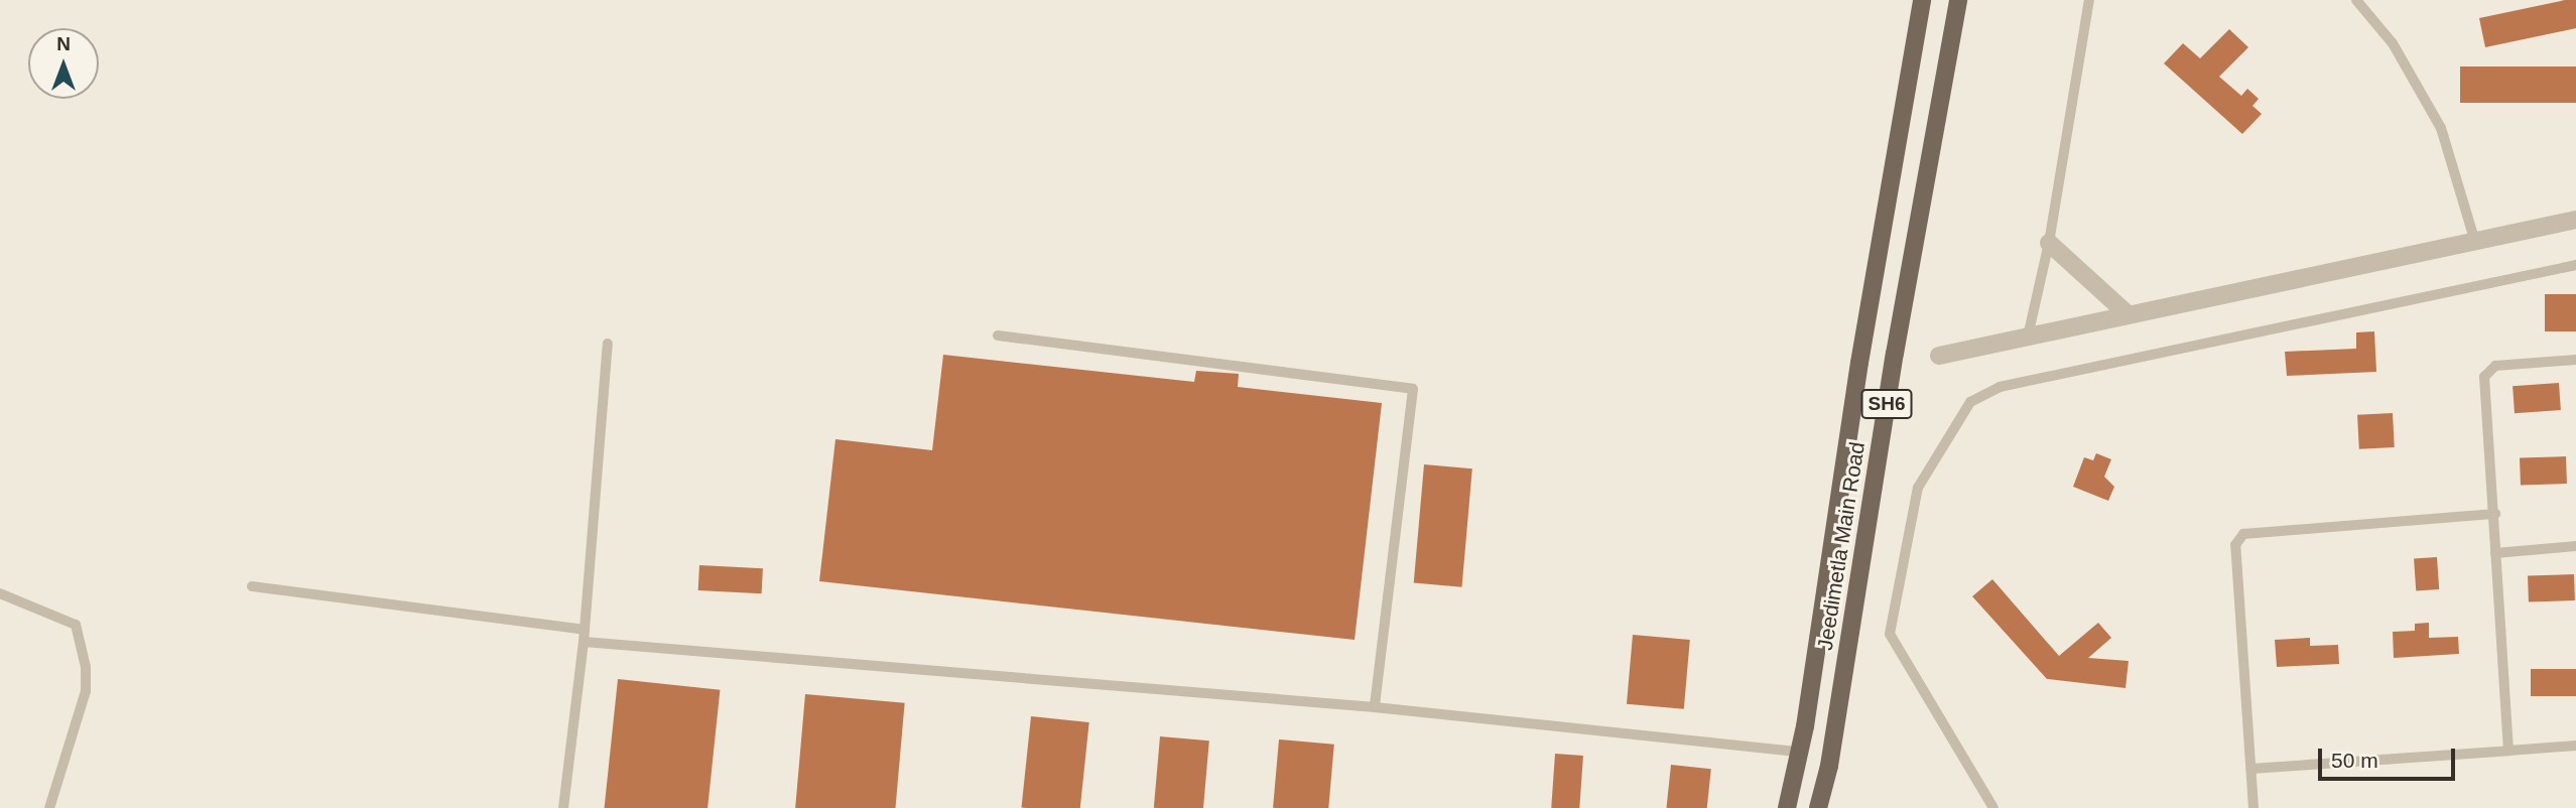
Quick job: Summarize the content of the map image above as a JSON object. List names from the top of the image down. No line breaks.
{"streets":{"main road":["SH6","Jeedimetla Main Road"]},"scale_bar":"50 m","north":"top"}
